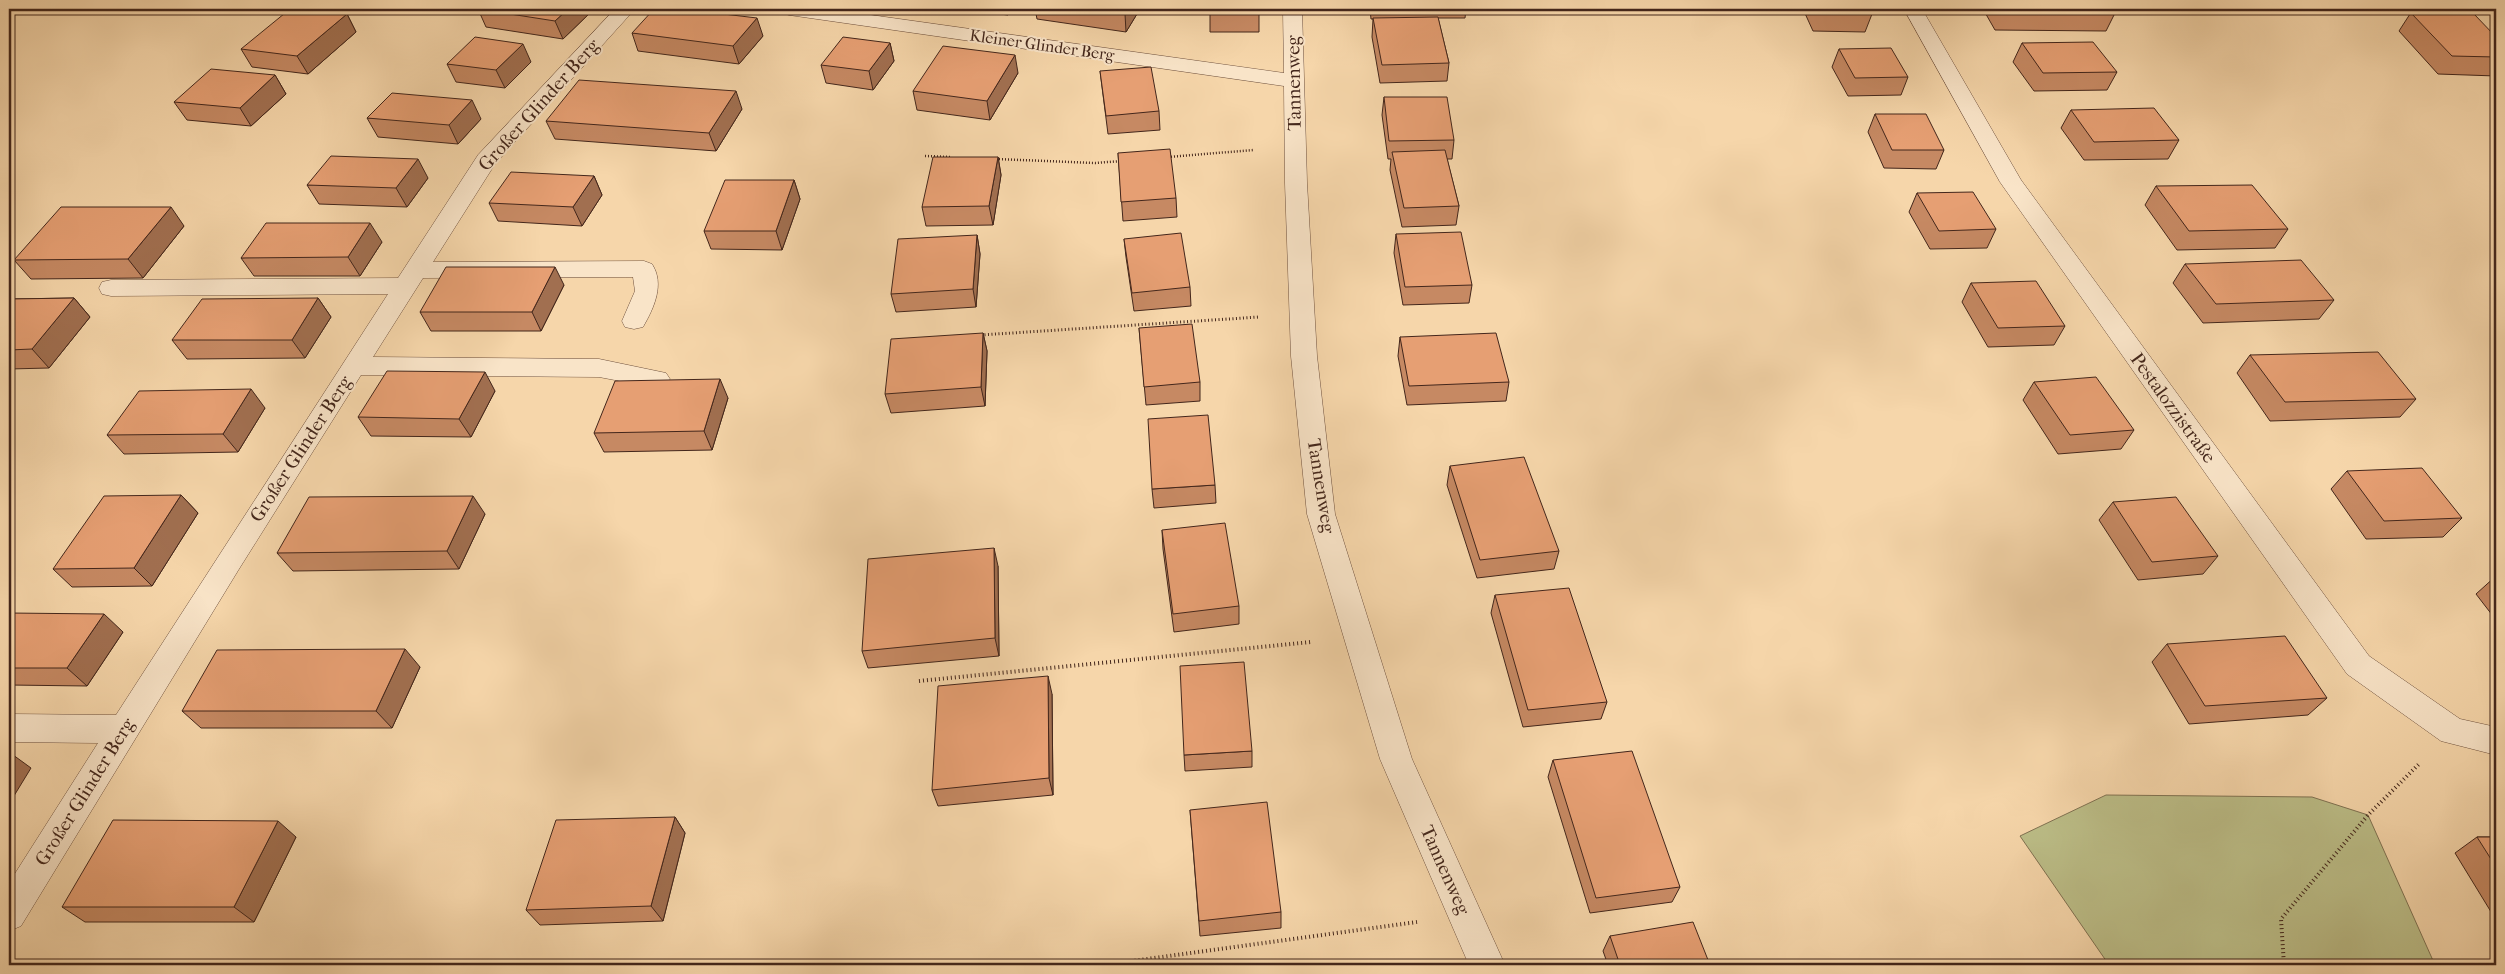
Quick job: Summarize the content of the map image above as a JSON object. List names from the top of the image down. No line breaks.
{"streets":{"street":["Kleiner Glinder Berg","Tannenweg","Großer Glinder Berg","Pestalozzistraße"]},"crossings":[["Kleiner Glinder Berg","Tannenweg"]]}
